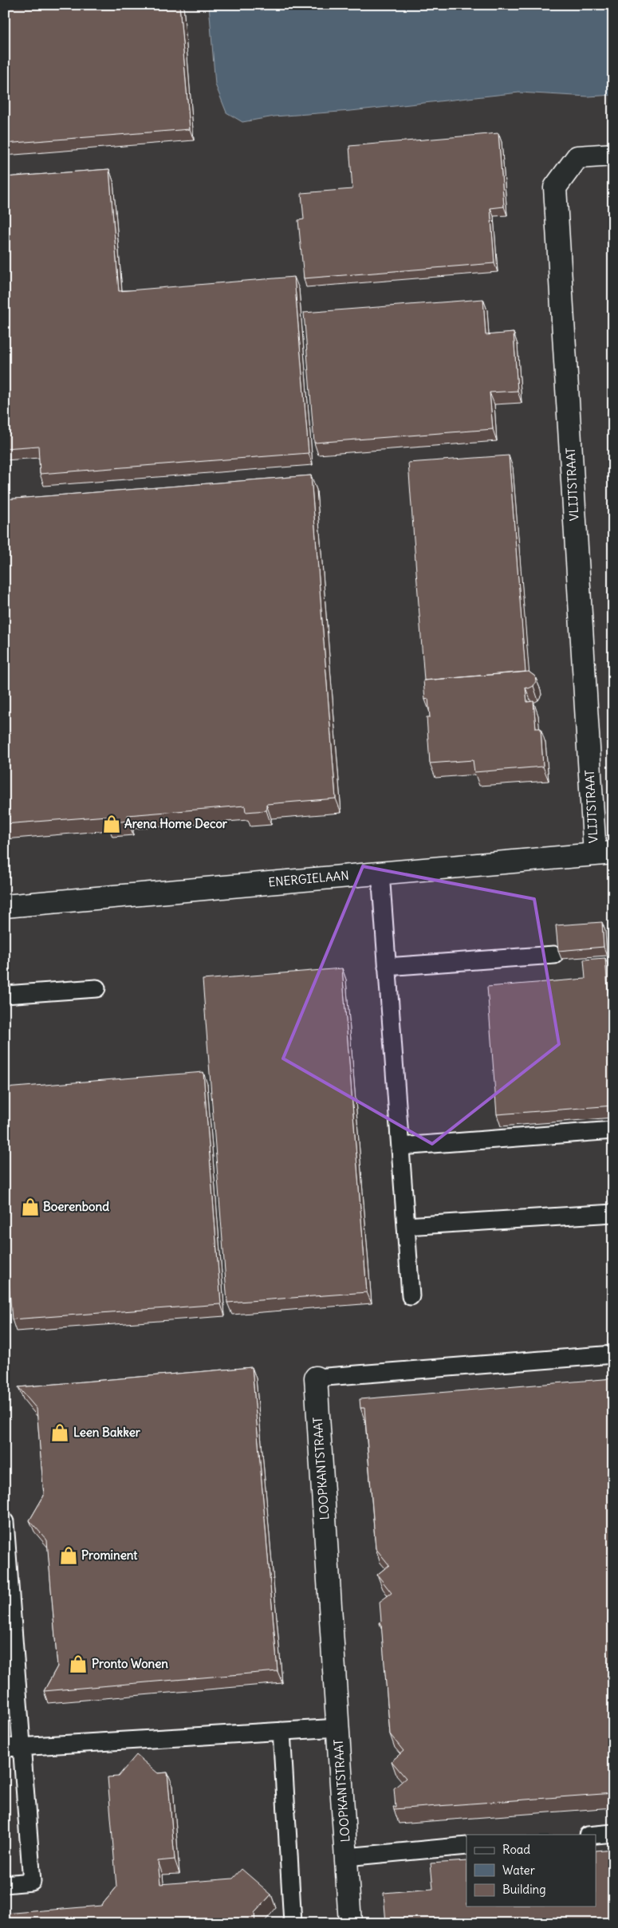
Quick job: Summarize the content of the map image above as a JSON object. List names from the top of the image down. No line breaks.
{"streets":{"street":["VLIJTSTRAAT","ENERGIELAAN","LOOPKANTSTRAAT"]},"crossings":[["VLIJTSTRAAT","ENERGIELAAN"]],"places":{"shop":["Arena Home Decor","Boerenbond","Leen Bakker","Prominent","Pronto Wonen"]},"legend":["Road","Water","Building"]}
